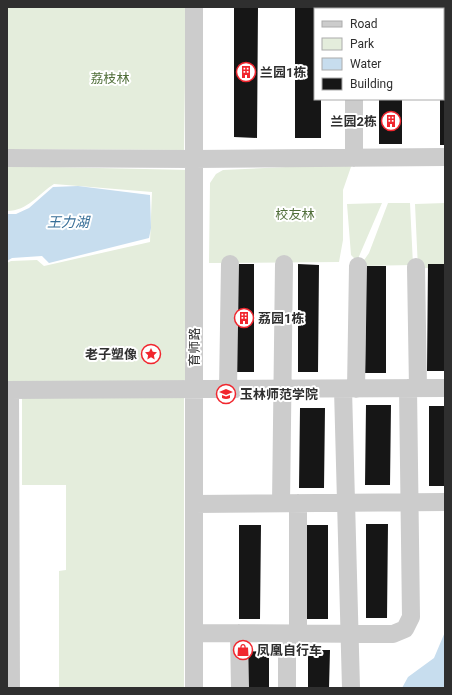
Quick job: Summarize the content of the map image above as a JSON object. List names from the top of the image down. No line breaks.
{"streets":{"lane":["育师路"]},"water":["王力湖"],"parks":["荔枝林","校友林"],"places":{"building":["兰园1栋","兰园2栋","荔园1栋"],"place":["老子塑像"],"school or university":["玉林师范学院"],"shop":["凤凰自行车"]},"legend":["Road","Park","Water","Building"]}
